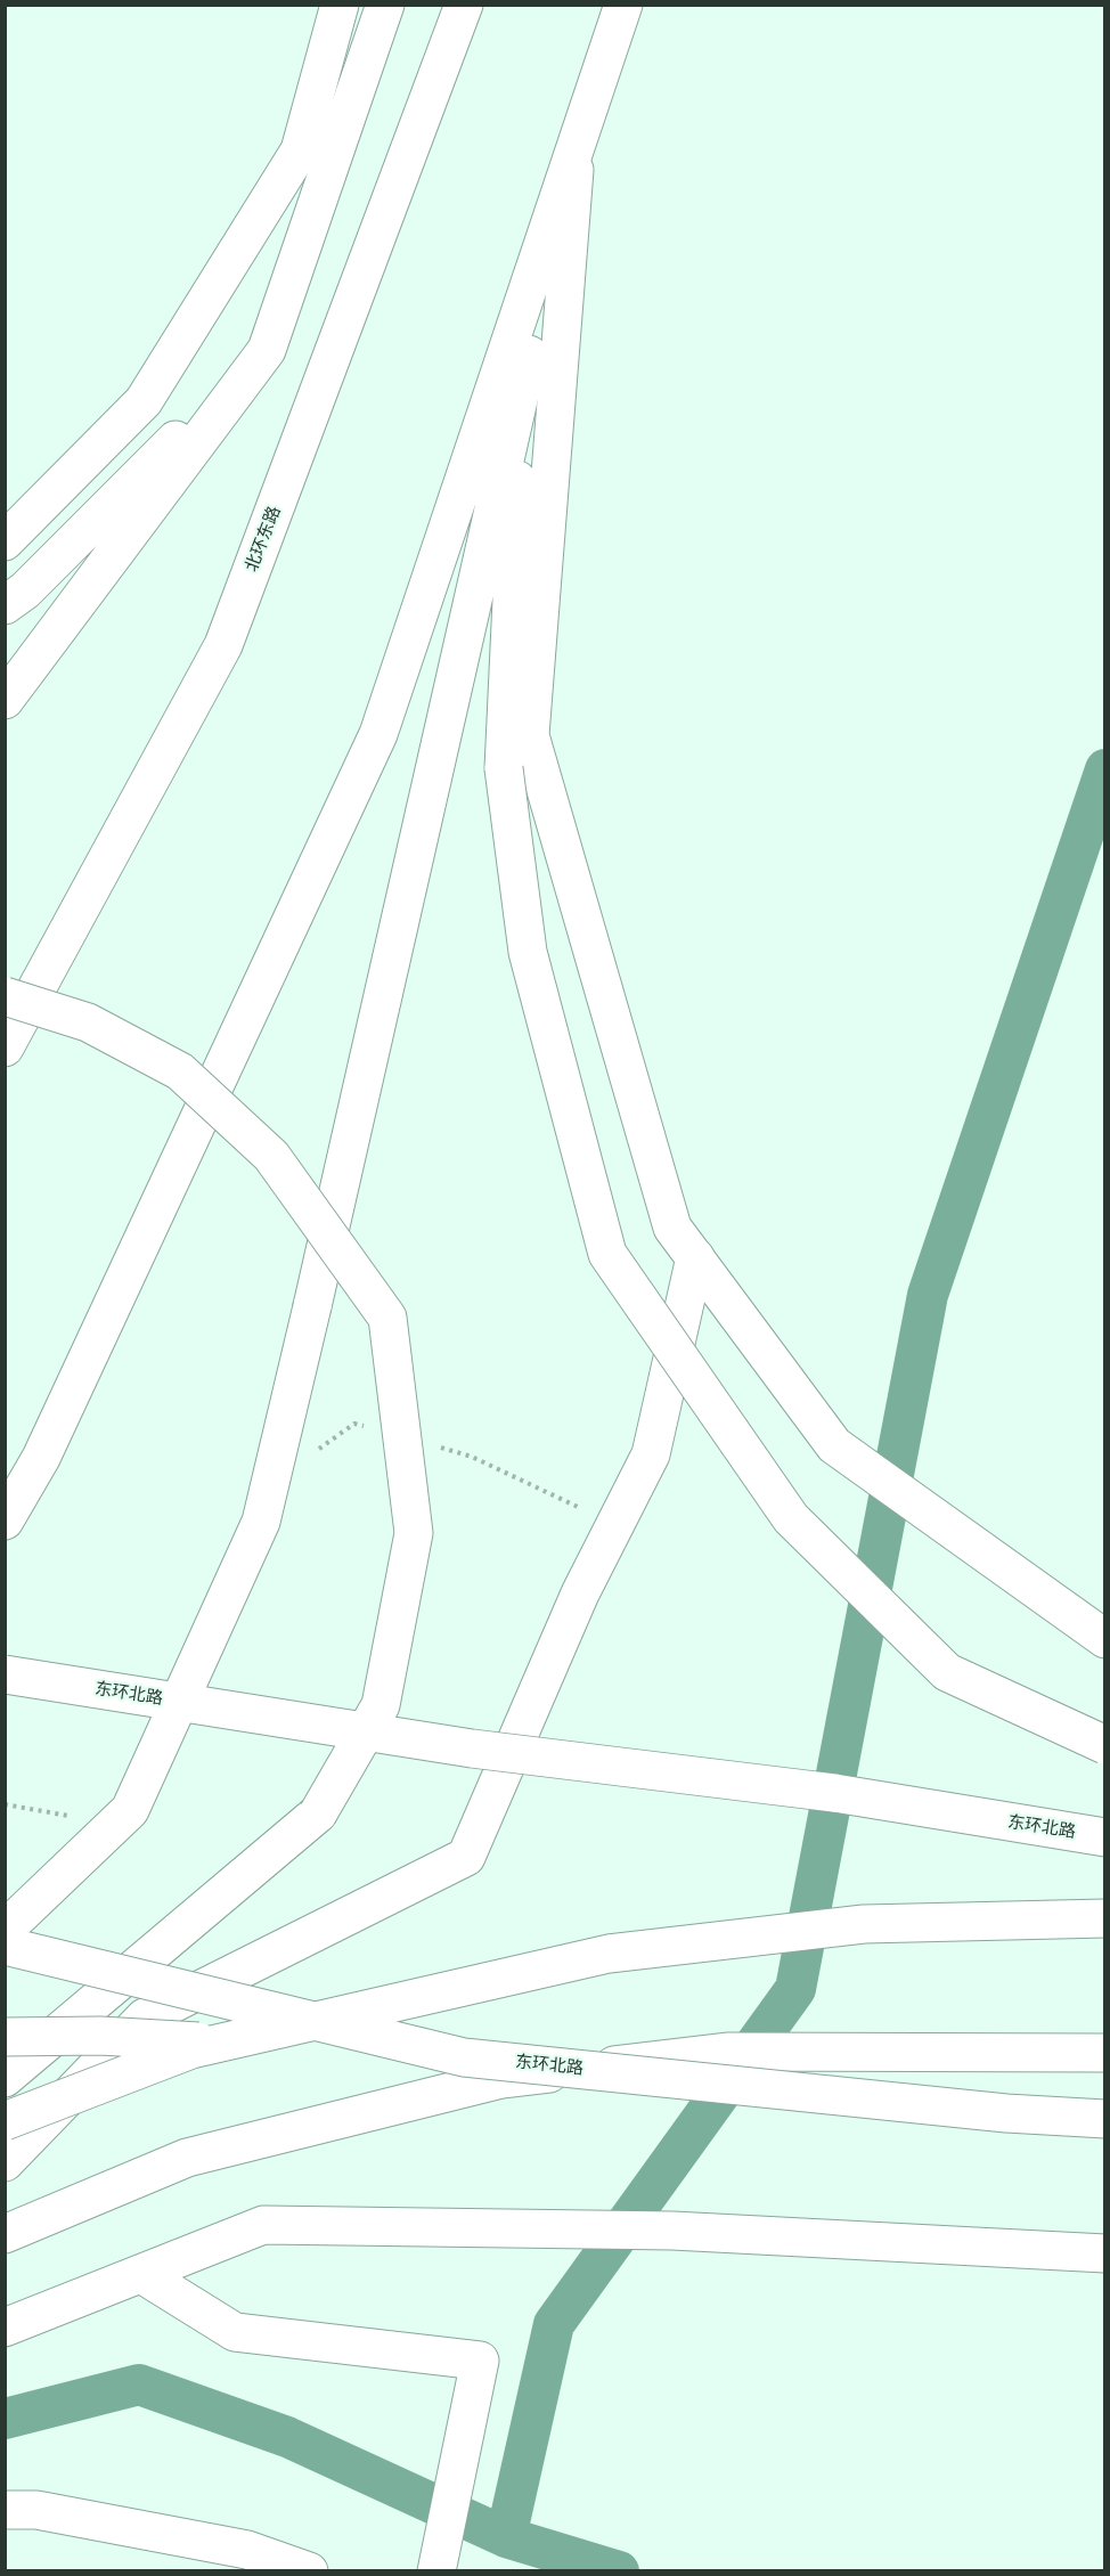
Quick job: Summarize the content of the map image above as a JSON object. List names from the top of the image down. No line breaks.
{"streets":{"main road":["北环东路","东环北路"]}}
